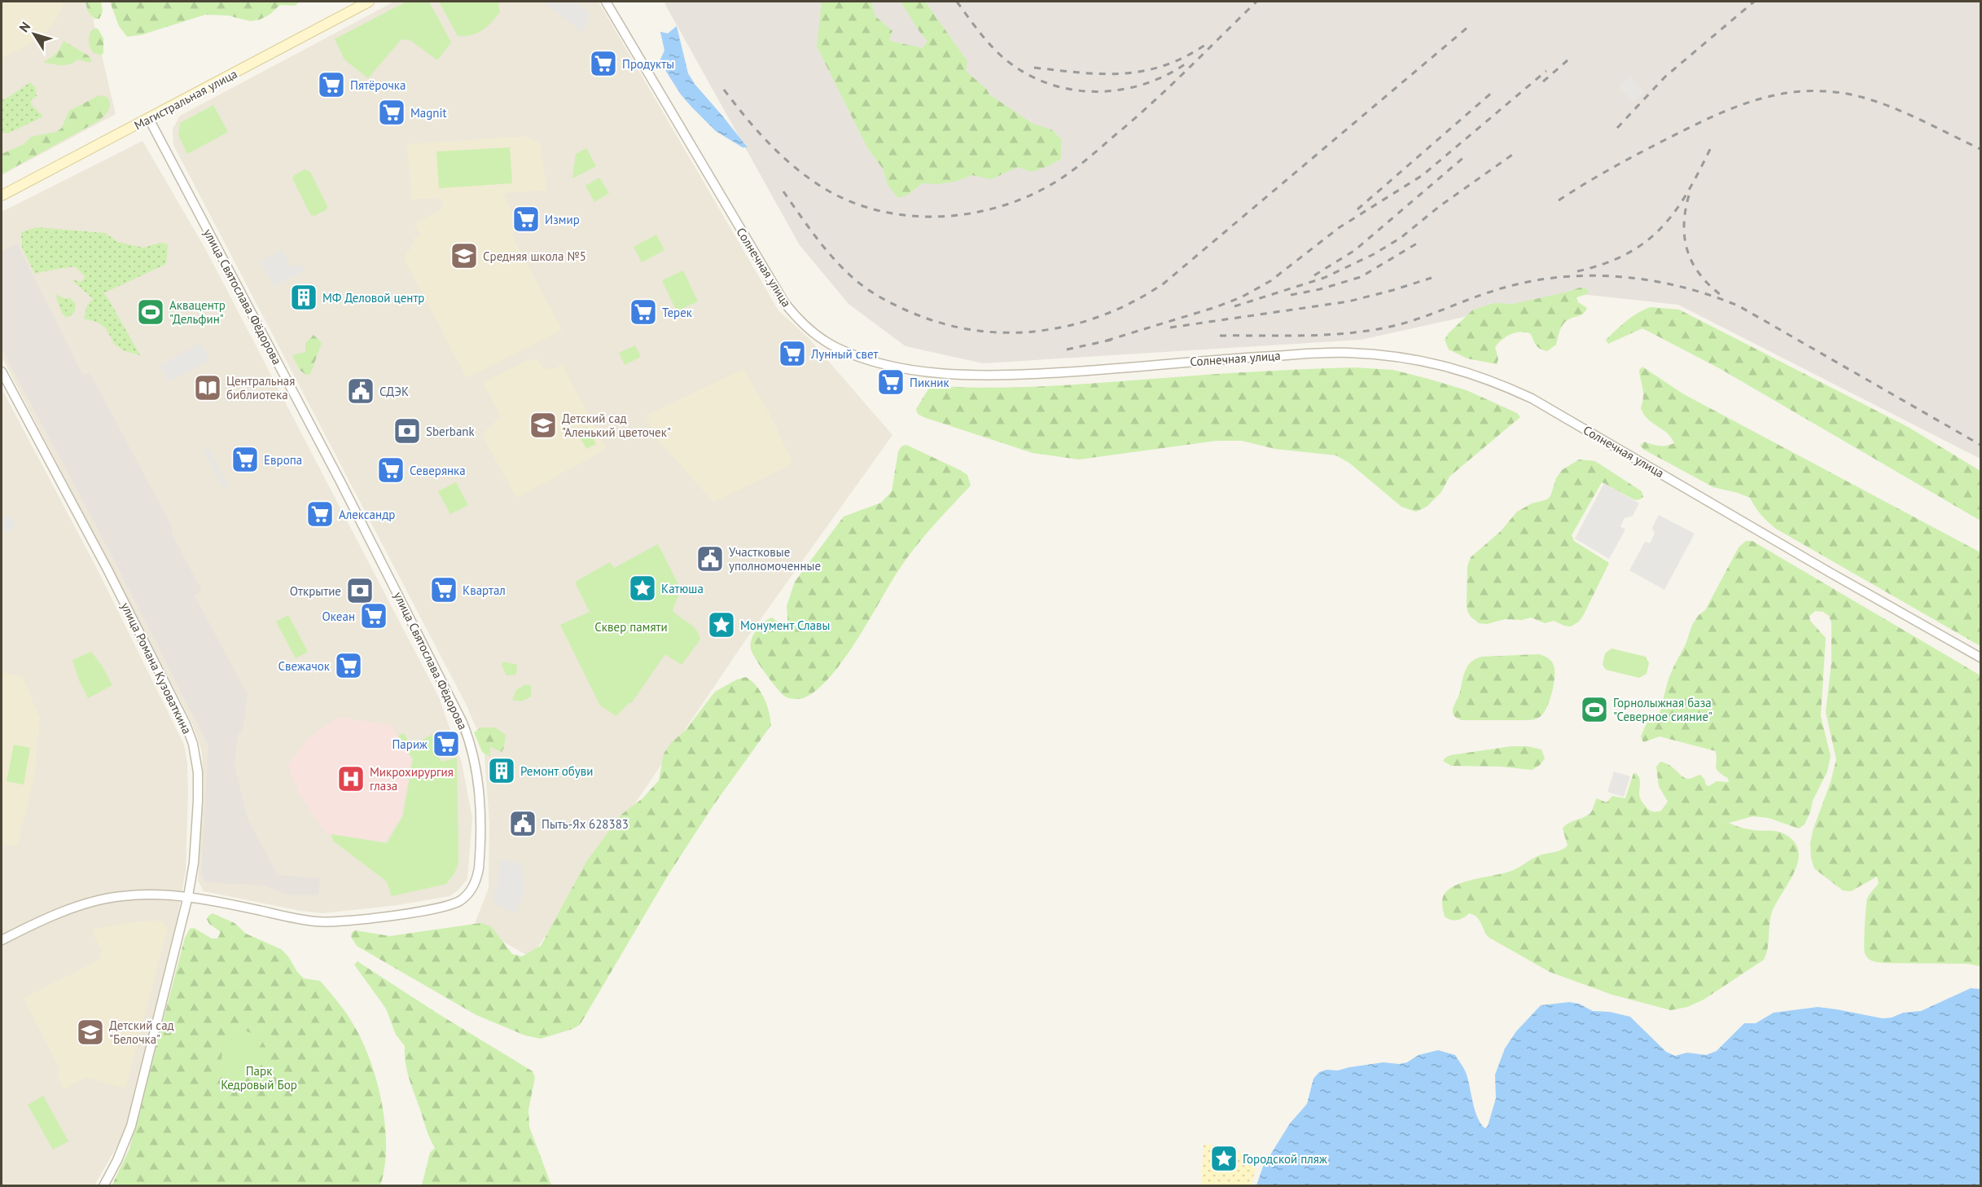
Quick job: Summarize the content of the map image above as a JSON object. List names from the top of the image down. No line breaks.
{"streets":{"main road":["Магистральная улица"],"street":["Солнечная улица","улица Святослава Фёдорова","улица Романа Кузоваткина"]},"crossings":[["Магистральная улица","улица Святослава Фёдорова"],["улица Святослава Фёдорова","улица Романа Кузоваткина"]],"parks":["Сквер памяти","Парк Кедровый Бор"],"places":{"supermarket":["Продукты","Пятёрочка","Magnit","Измир","Терек","Лунный свет","Пикник","Европа","Северянка","Александр","Квартал","Океан","Свежачок","Париж"],"school or university":["Средняя школа №5","Детский сад \"Аленький цветочек\"","Детский сад \"Белочка\""],"building":["МФ Деловой центр","Ремонт обуви"],"sports":["Аквацентр \"Дельфин\"","Горнолыжная база \"Северное сияние\""],"library":["Центральная библиотека"],"public building":["СДЭК","Участковые уполномоченные","Пыть-Ях 628383"],"bank":["Sberbank","Открытие"],"place":["Катюша","Монумент Славы","Городской пляж"],"hospital":["Микрохирургия глаза"]},"north":"top left"}
